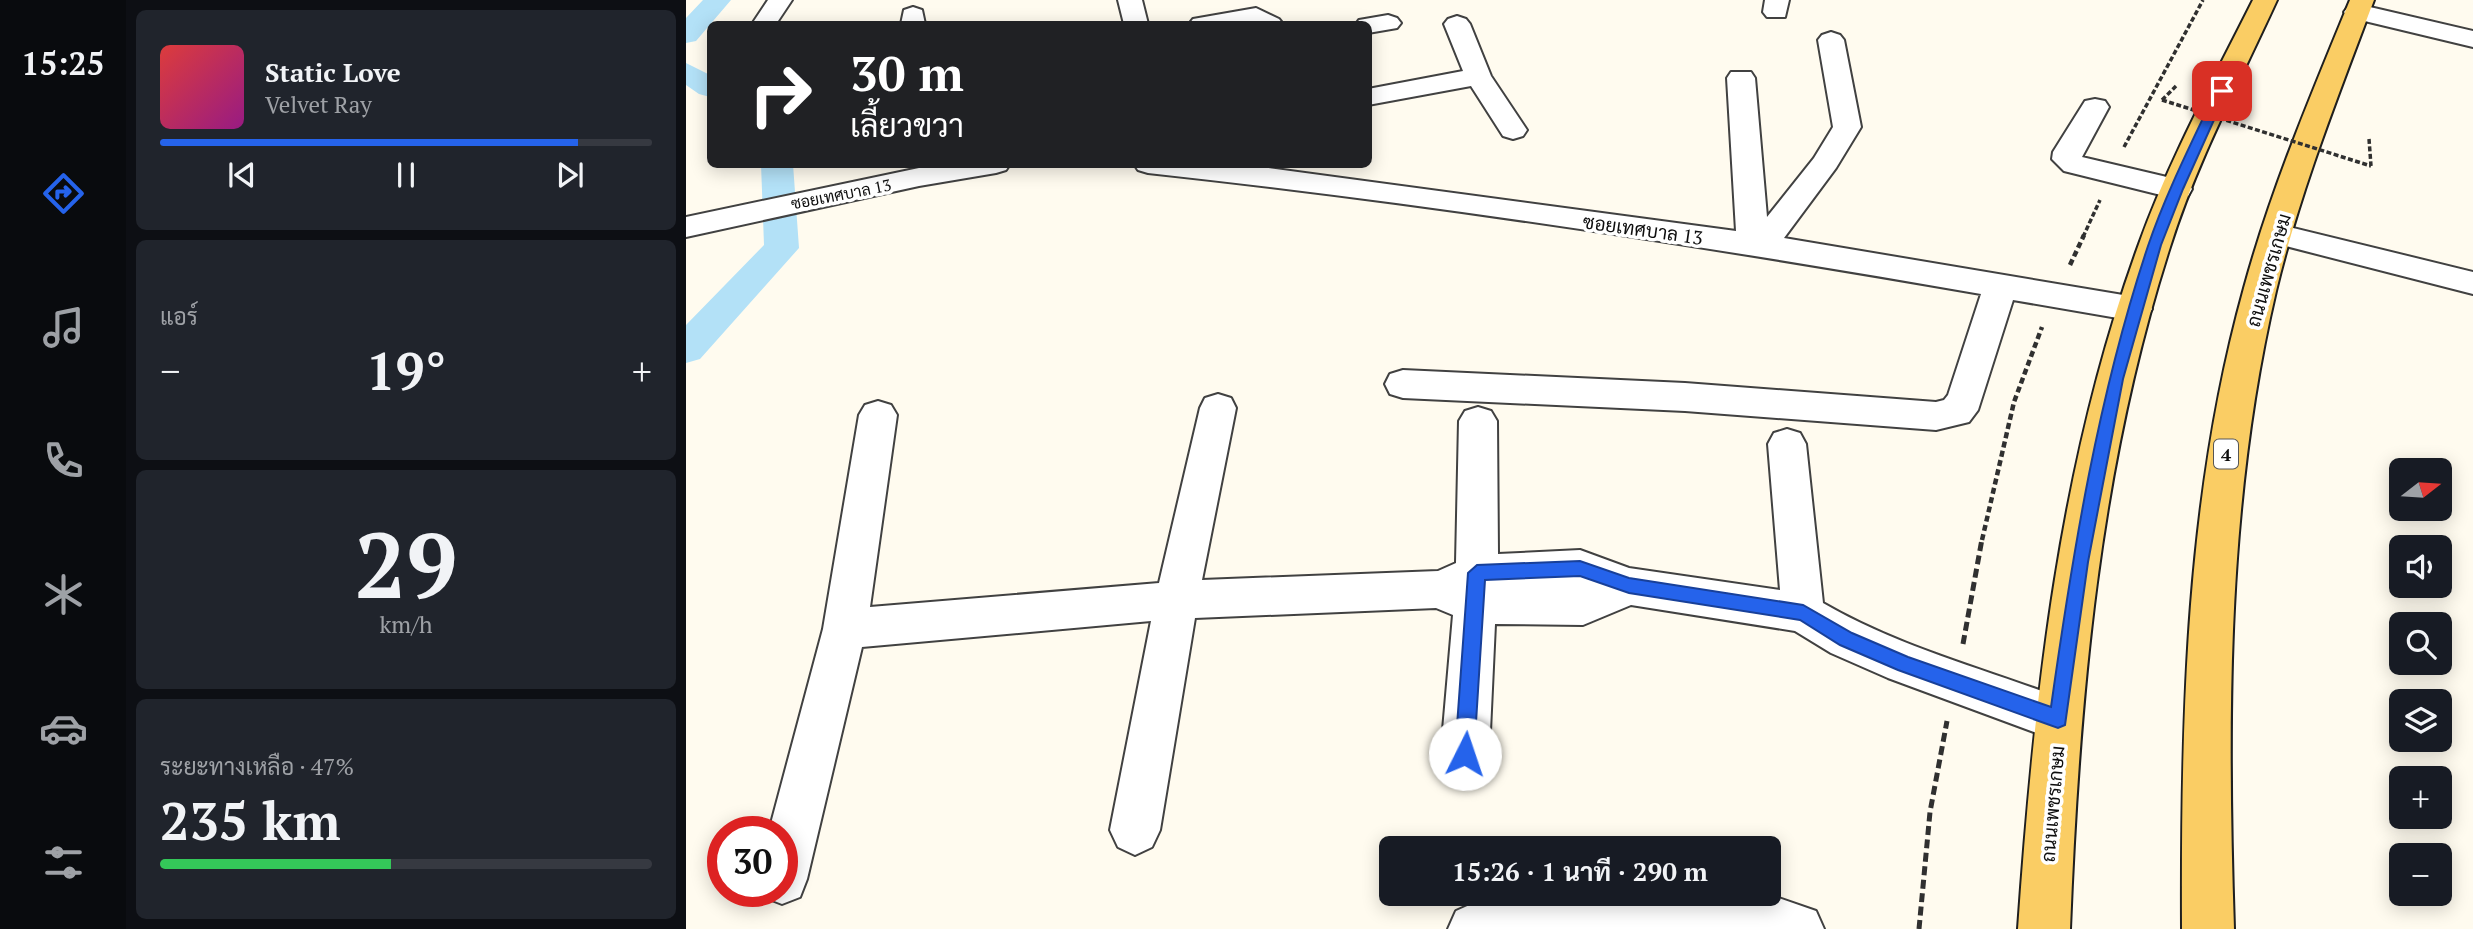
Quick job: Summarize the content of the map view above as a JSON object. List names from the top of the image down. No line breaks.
{"streets":{"main road":["ถนนเพชรเกษม","4"],"street":["ซอยเทศบาล 13"]},"crossings":[["ซอยเทศบาล 13","ถนนเพชรเกษม"]],"north":"right","page":{"tabs":"15:25","turn":["30 m","เลี้ยวขวา"],"song":["Static Love","Velvet Ray"],"tile":["แอร์",["29","km/h"],["ระยะทางเหลือ · 47%","235 km"]],"heat":["−","19°","+"],"map_buttons":["+","−"],"limit":"30","trip":"15:26 · 1 นาที · 290 m"}}
